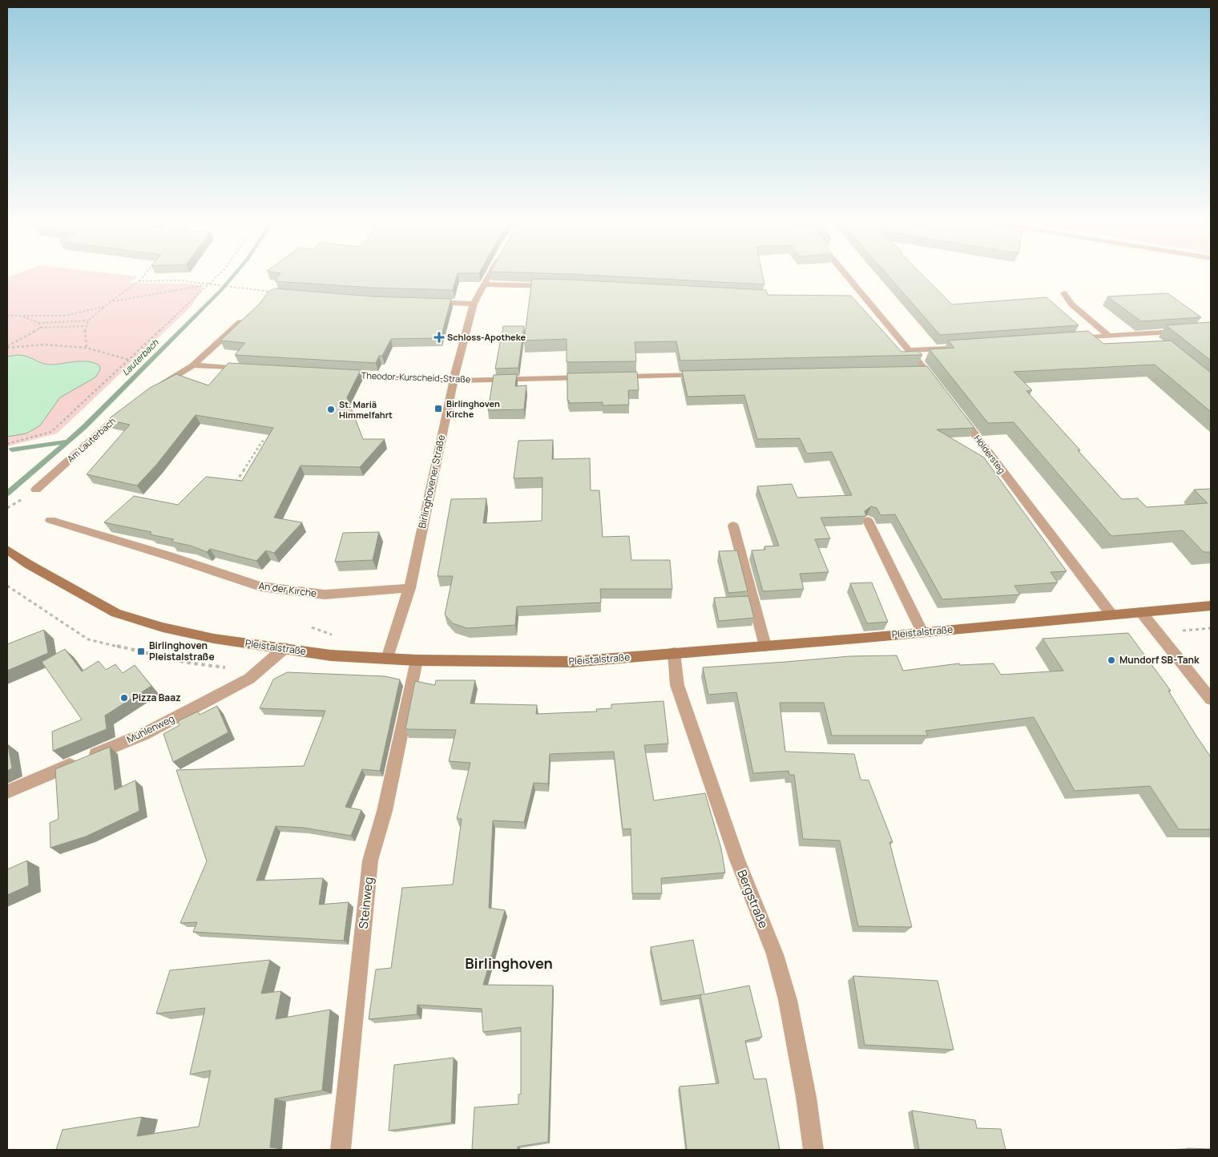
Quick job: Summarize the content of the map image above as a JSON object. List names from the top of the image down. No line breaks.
{"streets":{"main road":["Pleistalstraße"],"street":["Theodor-Kurscheid-Straße","Am Lauterbach","Höldersteg","Birlinghovener Straße","An der Kirche","Mühlenweg","Bergstraße","Steinweg"]},"crossings":[["Theodor-Kurscheid-Straße","Birlinghovener Straße"],["Höldersteg","Pleistalstraße"],["Birlinghovener Straße","An der Kirche"],["Birlinghovener Straße","Pleistalstraße"],["Pleistalstraße","Mühlenweg"],["Pleistalstraße","Bergstraße"],["Pleistalstraße","Steinweg"]],"districts":["Birlinghoven"],"water":["Lauterbach"],"places":{"health":["Schloss-Apotheke"],"transit":["Birlinghoven Kirche","Birlinghoven Pleistalstraße"],"other":["St. Mariä Himmelfahrt","Mundorf SB-Tank","Pizza Baaz"]}}
